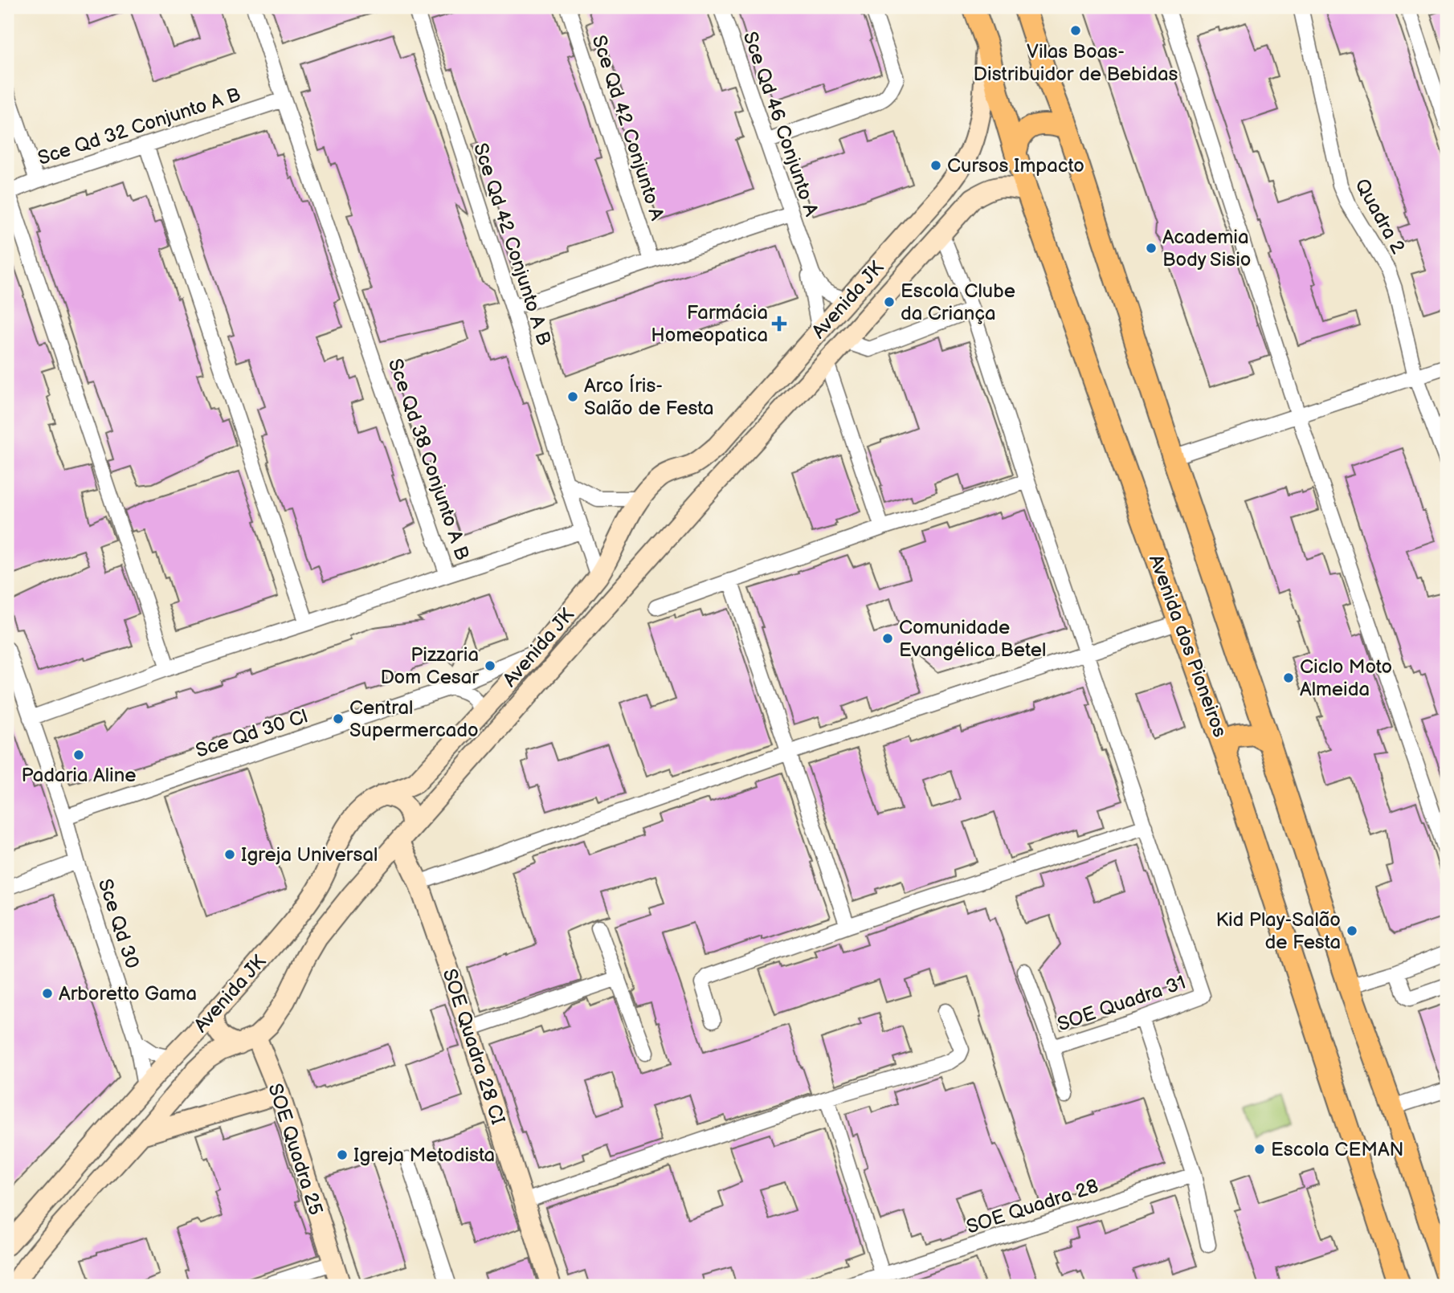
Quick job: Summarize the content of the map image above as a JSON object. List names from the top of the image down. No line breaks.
{"streets":{"main road":["Avenida JK","Avenida dos Pioneiros","SOE Quadra 28 CI","SOE Quadra 25"],"street":["Sce Qd 46 Conjunto A","Sce Qd 32 Conjunto A B","Sce Qd 42 Conjunto A","Quadra 2","Sce Qd 42 Conjunto A B","Sce Qd 38 Conjunto A B","Sce Qd 30 Cl","Sce Qd 30","SOE Quadra 31","SOE Quadra 28"]},"crossings":[["Sce Qd 46 Conjunto A","Avenida JK"],["Sce Qd 32 Conjunto A B","Sce Qd 38 Conjunto A B"],["Sce Qd 42 Conjunto A B","Avenida JK"],["Avenida JK","Avenida dos Pioneiros"],["Avenida JK","Sce Qd 30 Cl"],["Avenida JK","Sce Qd 30"],["Avenida JK","SOE Quadra 28 CI"],["Avenida JK","SOE Quadra 25"],["Sce Qd 30 Cl","Sce Qd 30"]],"places":{"other":["Vilas Boas- Distribuidor de Bebidas","Cursos Impacto","Academia Body Sisio","Escola Clube da Criança","Arco Íris- Salão de Festa","Comunidade Evangélica Betel","Pizzaria Dom Cesar","Ciclo Moto Almeida","Central Supermercado","Padaria Aline","Igreja Universal","Kid Play-Salão de Festa","Arboretto Gama","Escola CEMAN","Igreja Metodista"],"health":["Farmácia Homeopatica"]}}
